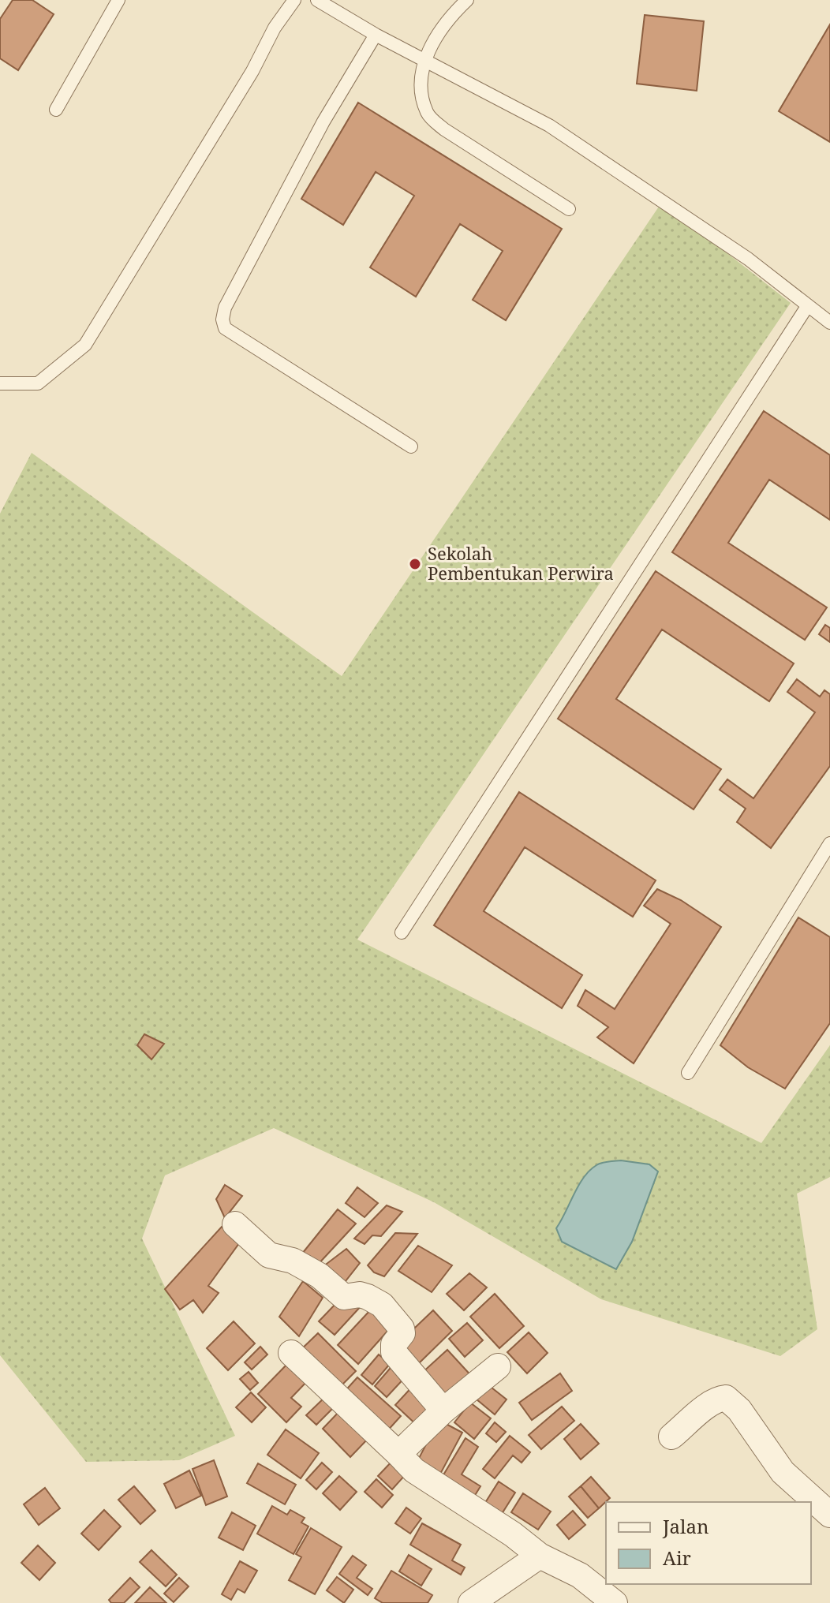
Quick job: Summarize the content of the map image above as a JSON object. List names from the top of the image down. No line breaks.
{"places":["Sekolah Pembentukan Perwira"],"legend":["Jalan","Air"]}
